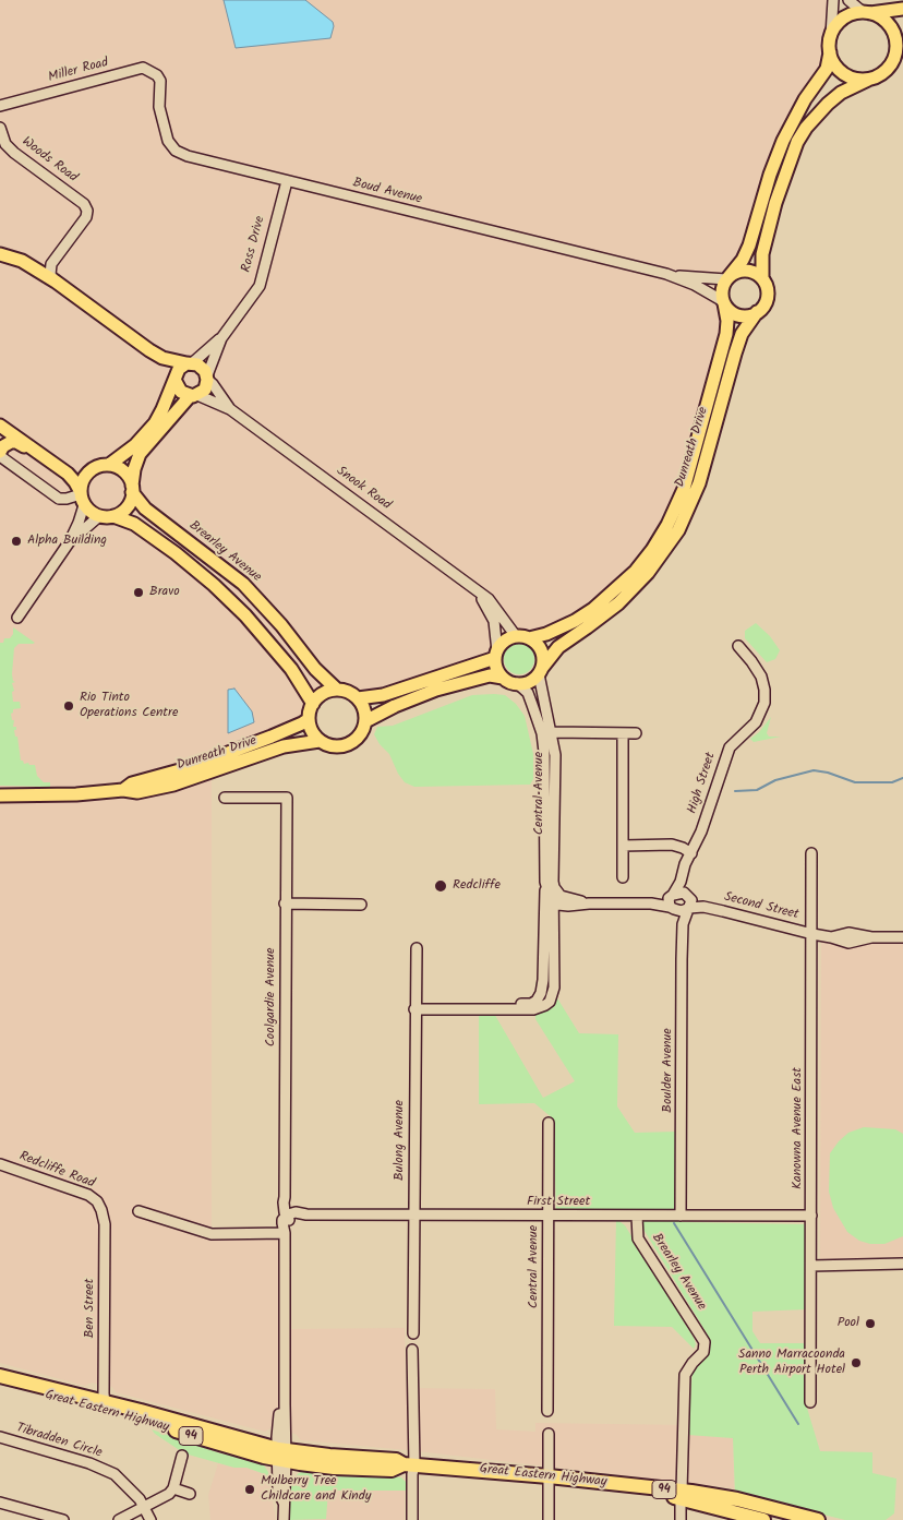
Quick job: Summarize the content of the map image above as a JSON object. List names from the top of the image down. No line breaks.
{"streets":{"highway":["Great Eastern Highway","94"],"main road":["Dunreath Drive","Brearley Avenue"],"street":["Miller Road","Woods Road","Boud Avenue","Ross Drive","Snook Road","High Street","Central Avenue","Second Street","Coolgardie Avenue","Boulder Avenue","Kanowna Avenue East","Bulong Avenue","Redcliffe Road","First Street","Ben Street","Tibradden Circle"]},"crossings":[["Miller Road","Boud Avenue"],["Boud Avenue","Ross Drive"],["Boud Avenue","Dunreath Drive"],["Ross Drive","Snook Road"],["Dunreath Drive","Snook Road"],["Dunreath Drive","Brearley Avenue"],["Dunreath Drive","Central Avenue"],["Snook Road","Central Avenue"],["Brearley Avenue","First Street"],["Brearley Avenue","Great Eastern Highway"],["High Street","Boulder Avenue"],["Central Avenue","Second Street"],["Central Avenue","Bulong Avenue"],["Central Avenue","First Street"],["Second Street","Boulder Avenue"],["Second Street","Kanowna Avenue East"],["Coolgardie Avenue","First Street"],["Coolgardie Avenue","Great Eastern Highway"],["Boulder Avenue","First Street"],["Kanowna Avenue East","First Street"],["Bulong Avenue","First Street"],["Redcliffe Road","Ben Street"],["Ben Street","Great Eastern Highway"]],"places":["Alpha Building","Bravo","Rio Tinto Operations Centre","Redcliffe","Pool","Sanno Marracoonda Perth Airport Hotel","Mulberry Tree Childcare and Kindy"]}
